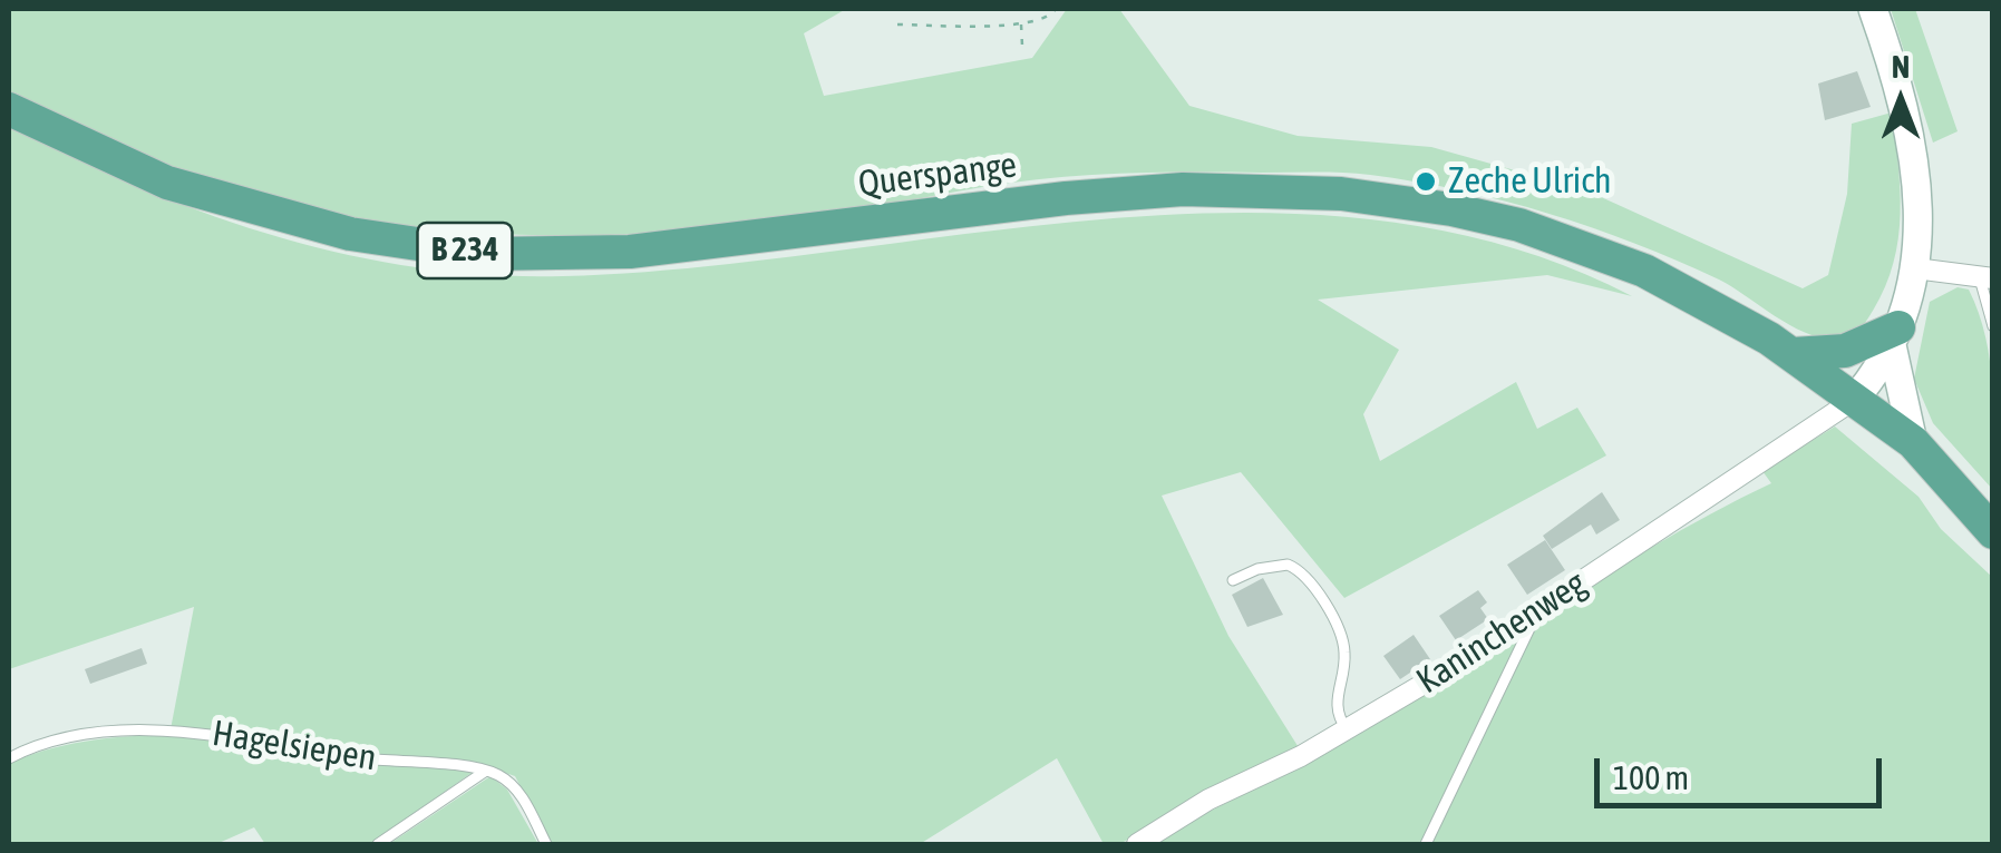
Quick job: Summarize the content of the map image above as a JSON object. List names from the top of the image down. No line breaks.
{"streets":{"main road":["Querspange","B 234"],"street":["Kaninchenweg"],"lane":["Hagelsiepen"]},"crossings":[["Querspange","B 234"],["Querspange","Kaninchenweg"],["B 234","Kaninchenweg"]],"places":["Zeche Ulrich"],"scale_bar":"100 m","north":"top"}
